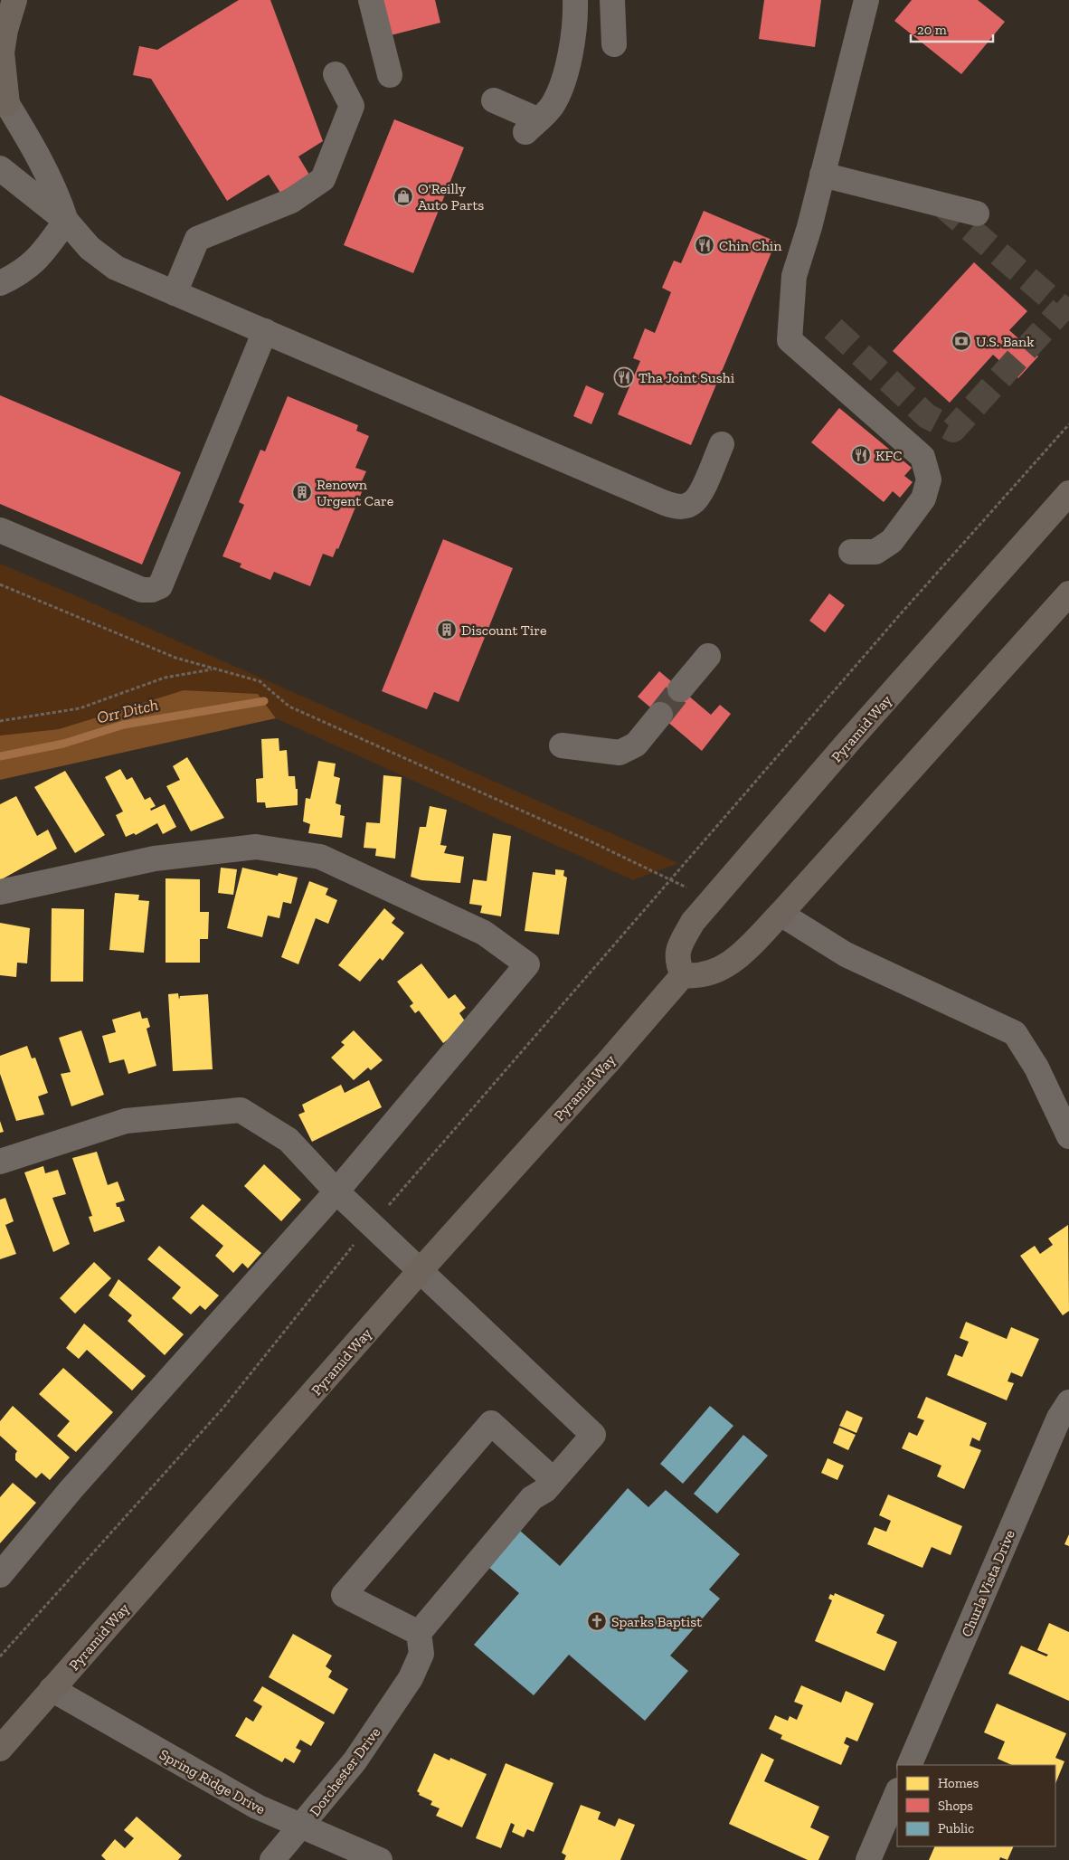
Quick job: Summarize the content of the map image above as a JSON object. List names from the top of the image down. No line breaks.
{"streets":{"main road":["Pyramid Way"],"street":["Churla Vista Drive","Dorchester Drive","Spring Ridge Drive"]},"crossings":[["Pyramid Way","Spring Ridge Drive"],["Dorchester Drive","Spring Ridge Drive"]],"water":["Orr Ditch"],"places":{"shop":["O'Reilly Auto Parts"],"restaurant":["Chin Chin","Tha Joint Sushi","KFC"],"bank":["U.S. Bank"],"building":["Renown Urgent Care","Discount Tire"],"church":["Sparks Baptist"]},"legend":["Homes","Shops","Public"],"scale_bar":"20 m"}
